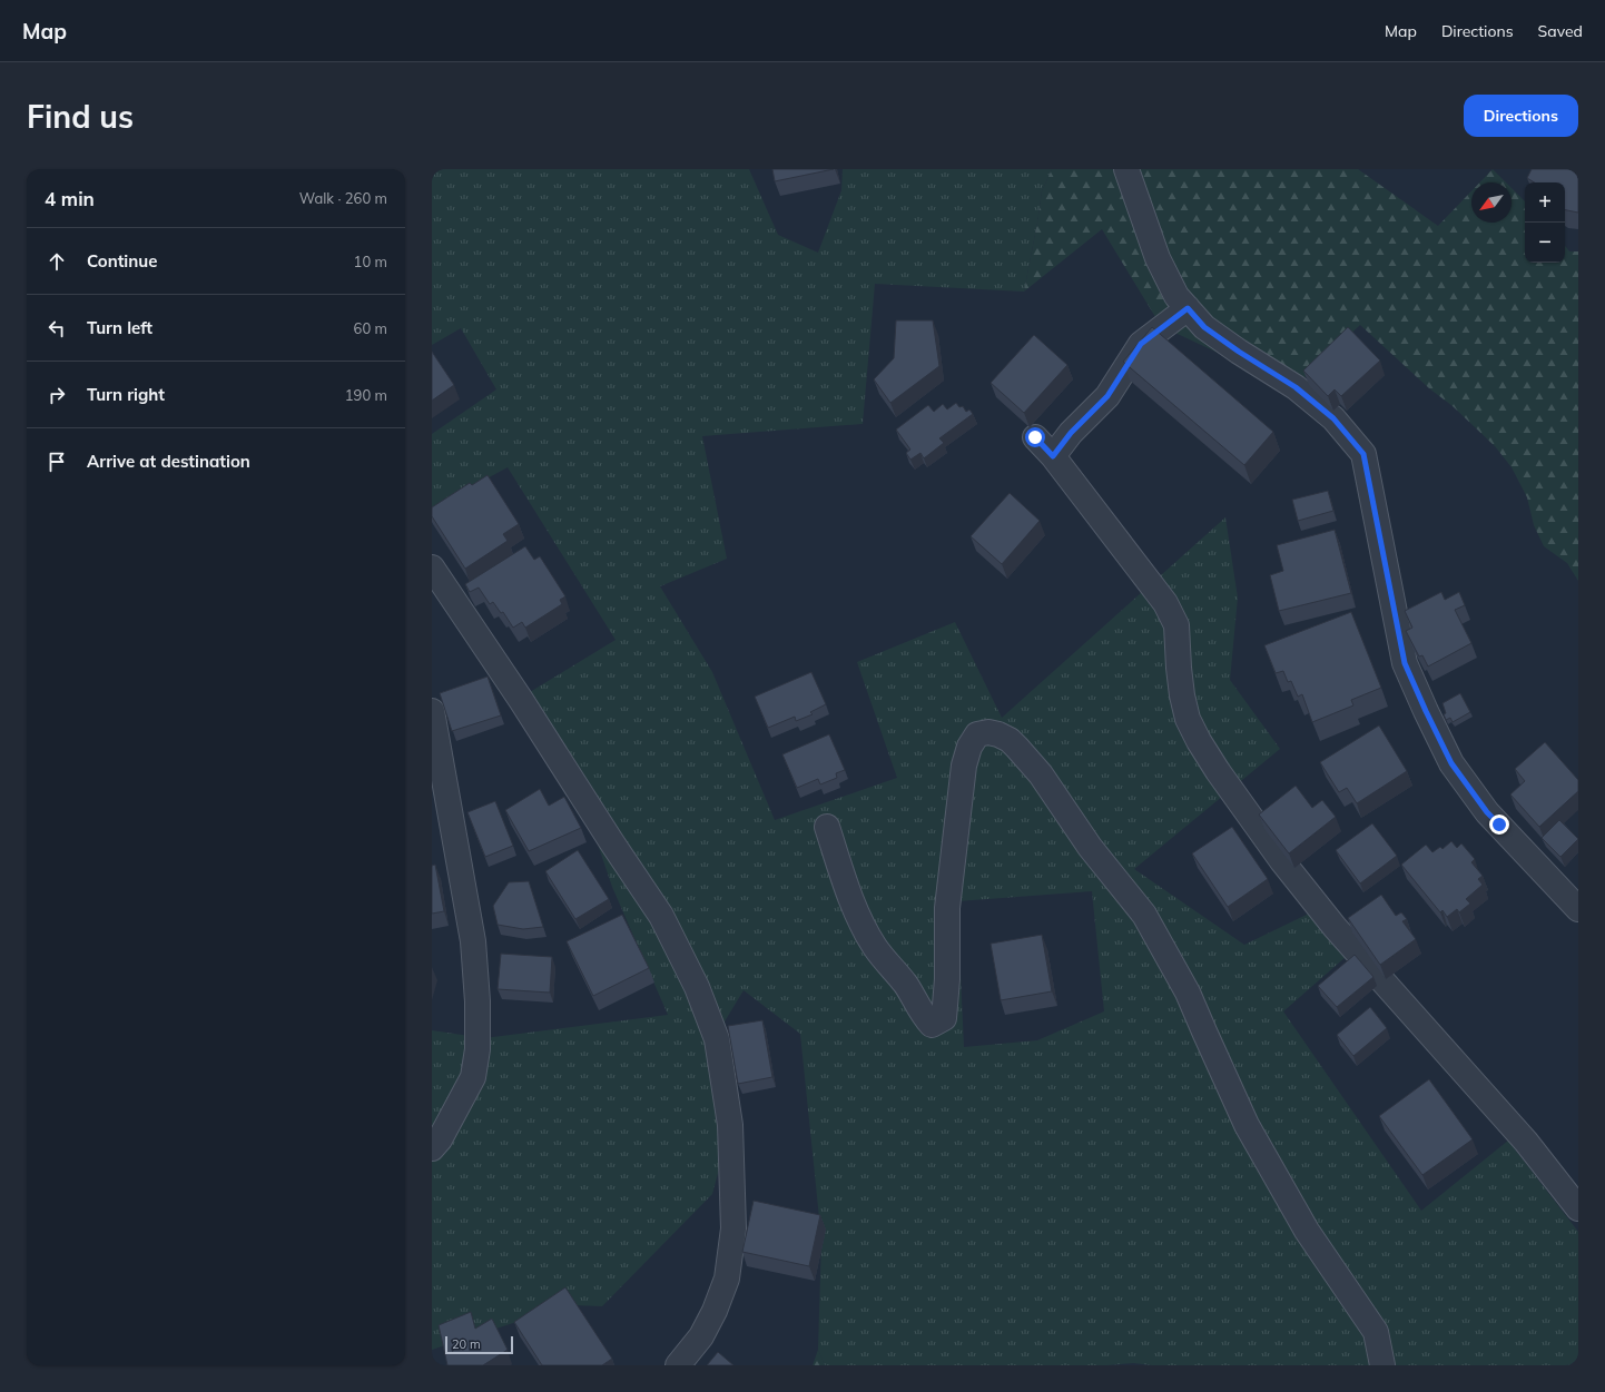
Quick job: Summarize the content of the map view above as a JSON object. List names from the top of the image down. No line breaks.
{"scale_bar":"20 m","north":"bottom left","page":{"header":"Map","nav":["Map","Directions","Saved"],"buttons":"Directions","title":"Find us","heading":["4 min","Walk · 260 m"],"map_buttons":["+","−"],"list":[["Continue","10 m"],["Turn left","60 m"],["Turn right","190 m"],"Arrive at destination"],"scale":"20 m"}}
